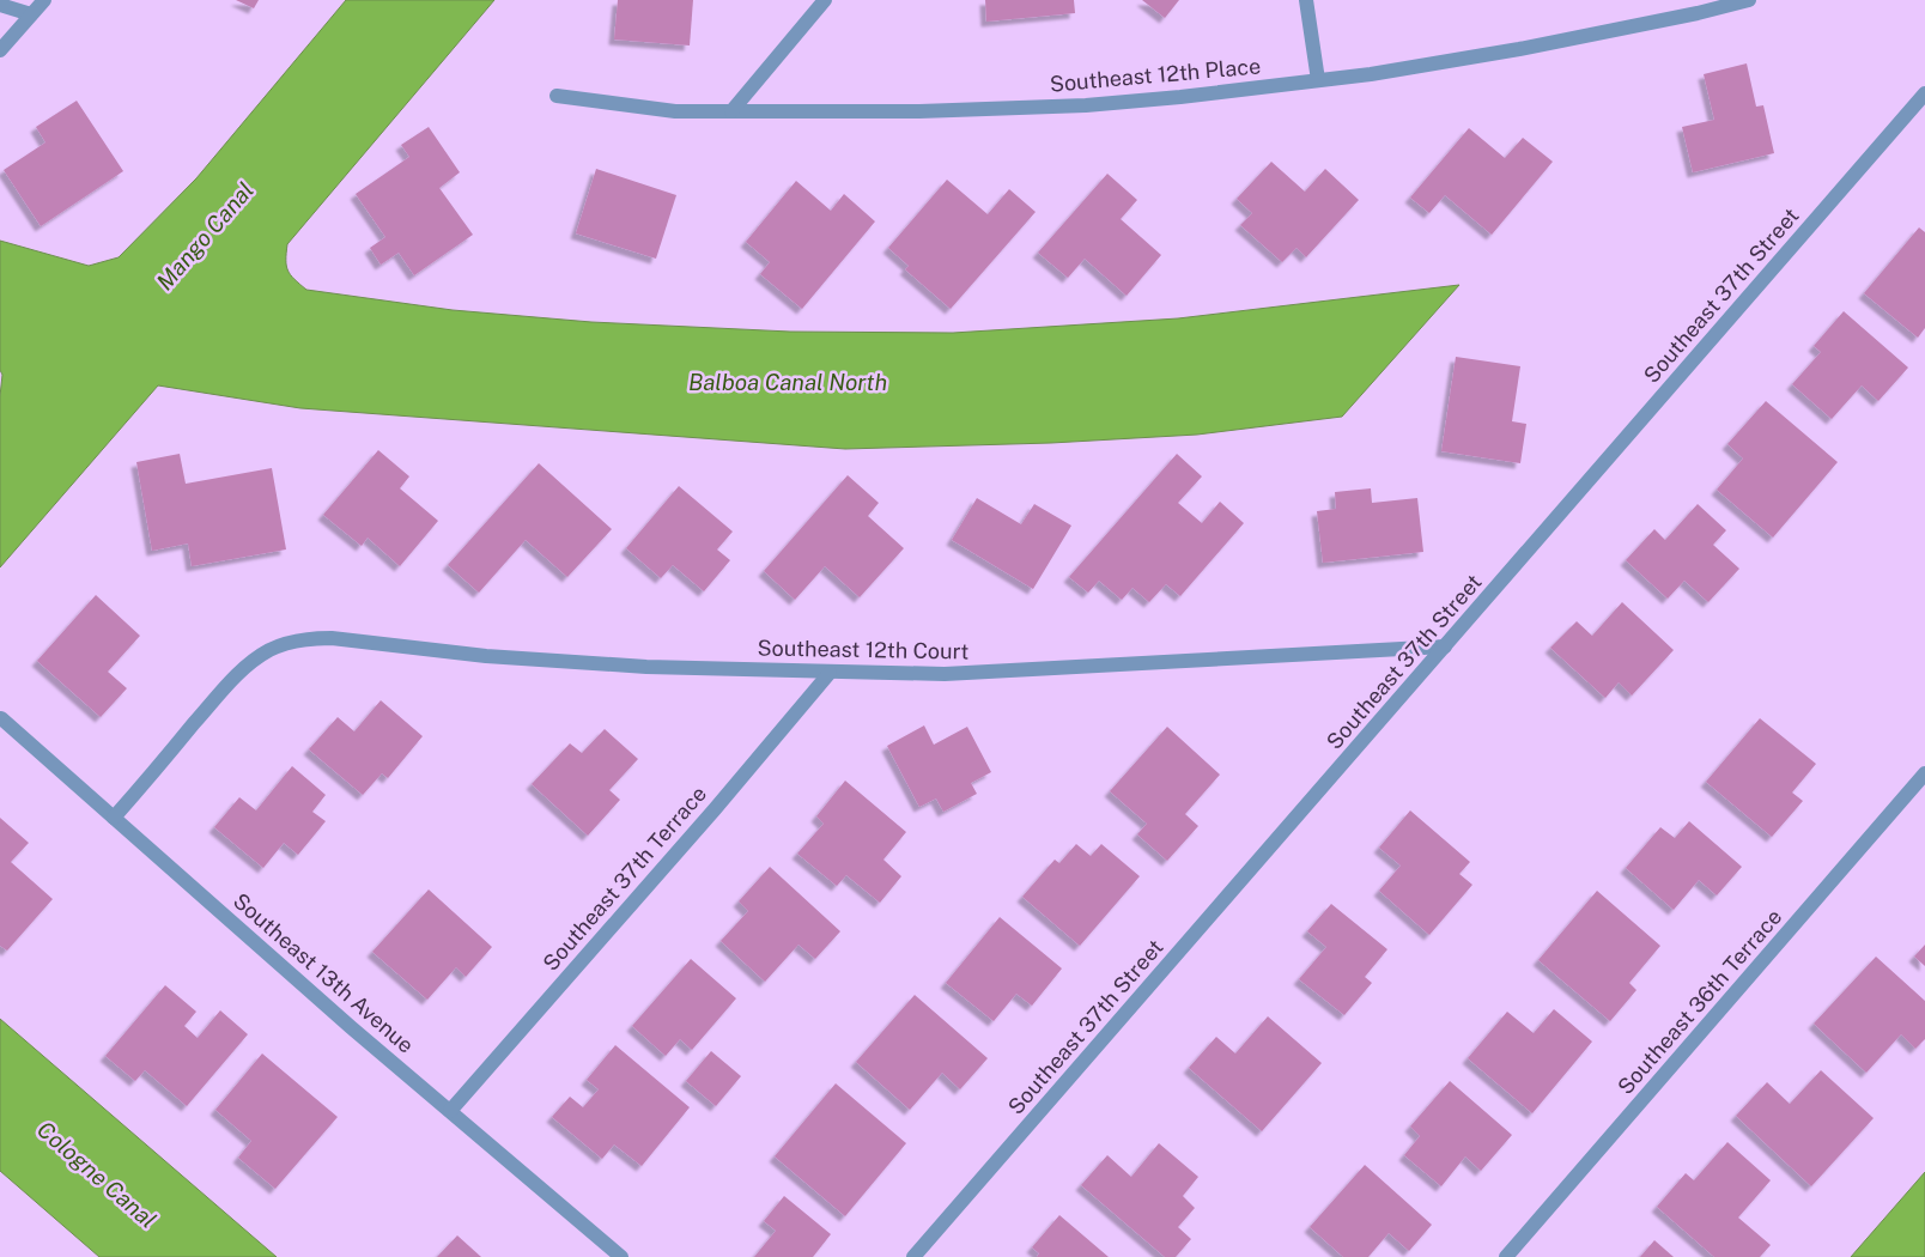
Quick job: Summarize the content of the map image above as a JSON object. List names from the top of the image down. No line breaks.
{"streets":{"street":["Southeast 12th Place","Southeast 37th Street","Southeast 12th Court","Southeast 37th Terrace","Southeast 13th Avenue","Southeast 36th Terrace"]},"crossings":[["Southeast 37th Street","Southeast 12th Court"],["Southeast 12th Court","Southeast 37th Terrace"],["Southeast 12th Court","Southeast 13th Avenue"],["Southeast 37th Terrace","Southeast 13th Avenue"]],"water":["Mango Canal","Balboa Canal North","Cologne Canal"]}
